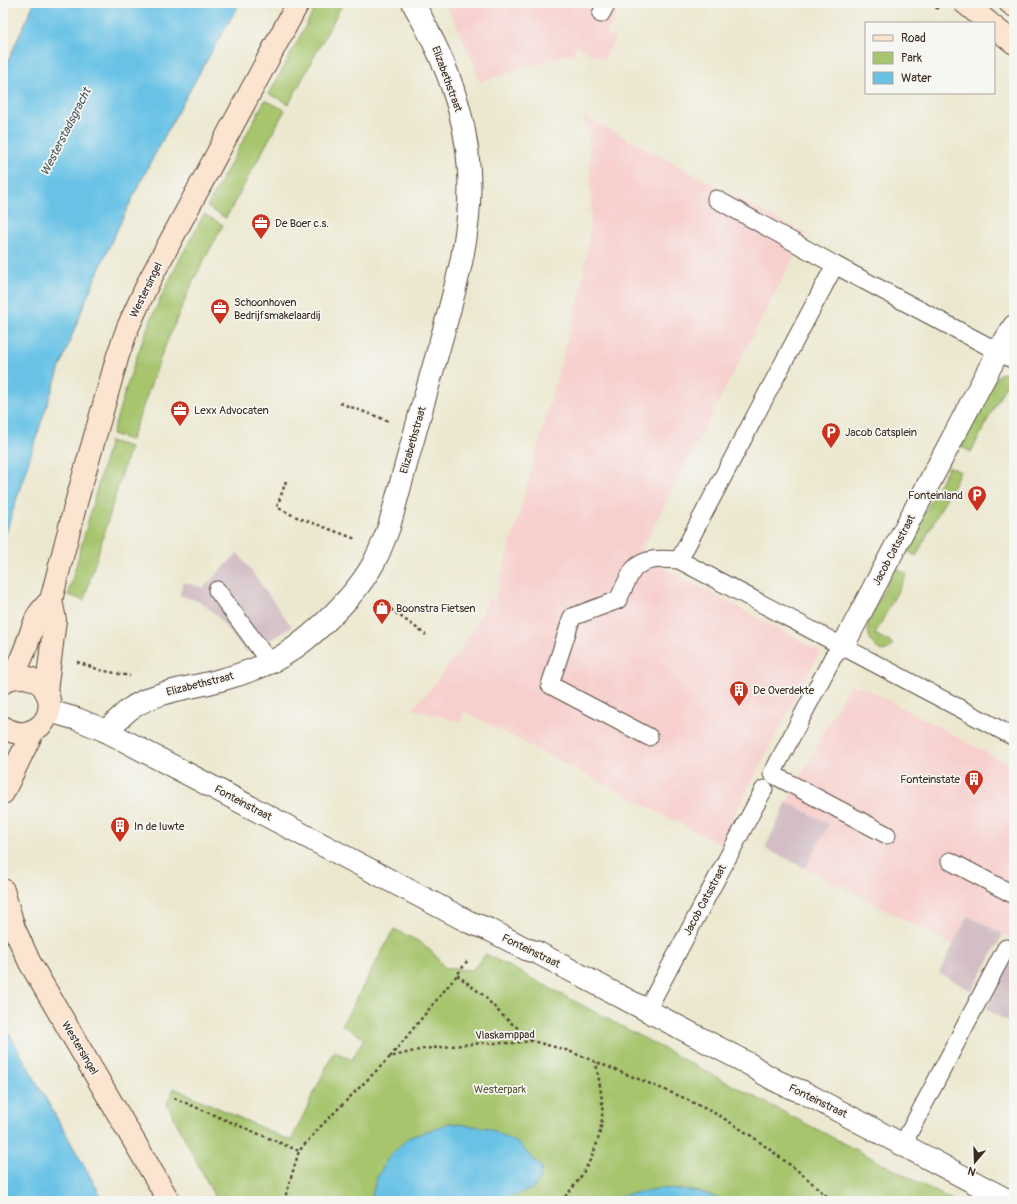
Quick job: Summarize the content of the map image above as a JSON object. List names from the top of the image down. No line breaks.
{"streets":{"main road":["Westersingel"],"street":["Elizabethstraat","Jacob Catsstraat","Fonteinstraat"],"path":["Vlaskamppad"]},"crossings":[["Elizabethstraat","Fonteinstraat"],["Westersingel","Fonteinstraat"],["Jacob Catsstraat","Fonteinstraat"]],"water":["Westerstadsgracht"],"parks":["Westerpark"],"places":{"office":["De Boer c.s.","Schoonhoven Bedrijfsmakelaardij","Lexx Advocaten"],"parking":["Jacob Catsplein","Fonteinland"],"shop":["Boonstra Fietsen"],"building":["De Overdekte","Fonteinstate","In de luwte"]},"legend":["Road","Park","Water"],"north":"bottom"}
